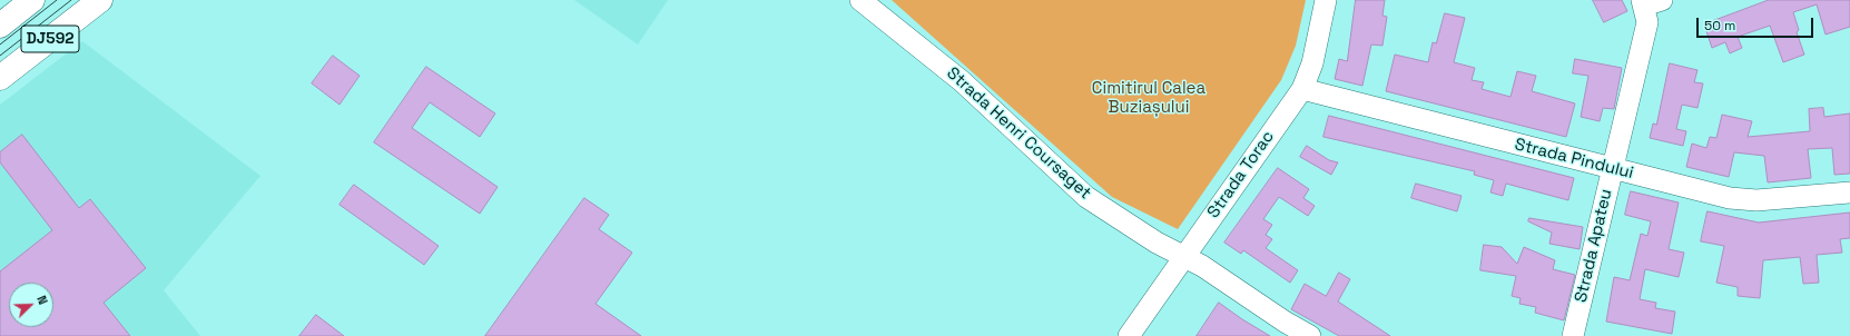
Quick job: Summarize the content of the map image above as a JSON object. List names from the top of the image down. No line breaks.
{"streets":{"main road":["DJ592"],"street":["Strada Henri Coursaget","Strada Pindului","Strada Torac","Strada Apateu"]},"crossings":[["Strada Henri Coursaget","Strada Torac"],["Strada Pindului","Strada Torac"],["Strada Pindului","Strada Apateu"]],"parks":["Cimitirul Calea Buziașului"],"scale_bar":"50 m","north":"top right"}
